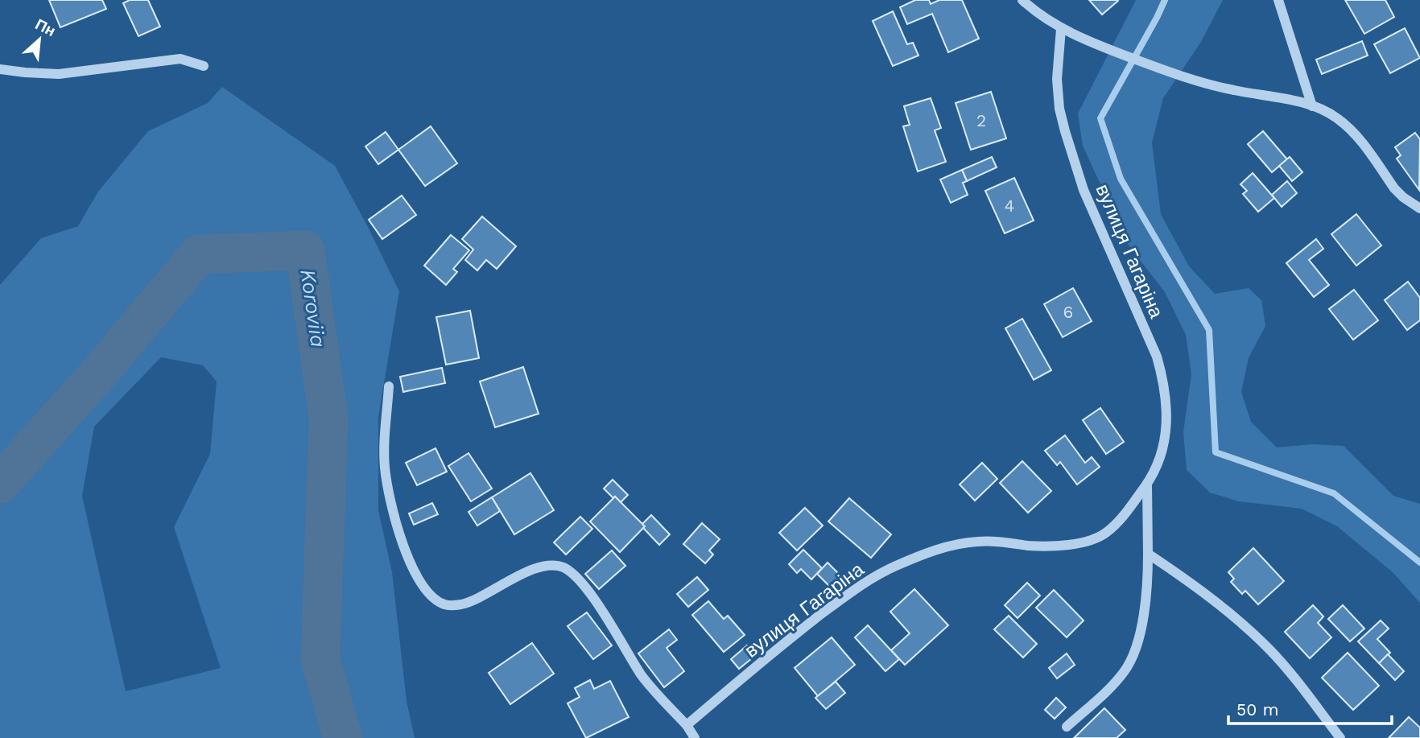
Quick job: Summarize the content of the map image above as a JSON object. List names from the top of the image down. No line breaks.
{"streets":{"street":["вулиця Гагаріна"]},"water":["Koroviia"],"house_numbers":["2","4","6"],"scale_bar":"50 m","north":"top right"}
